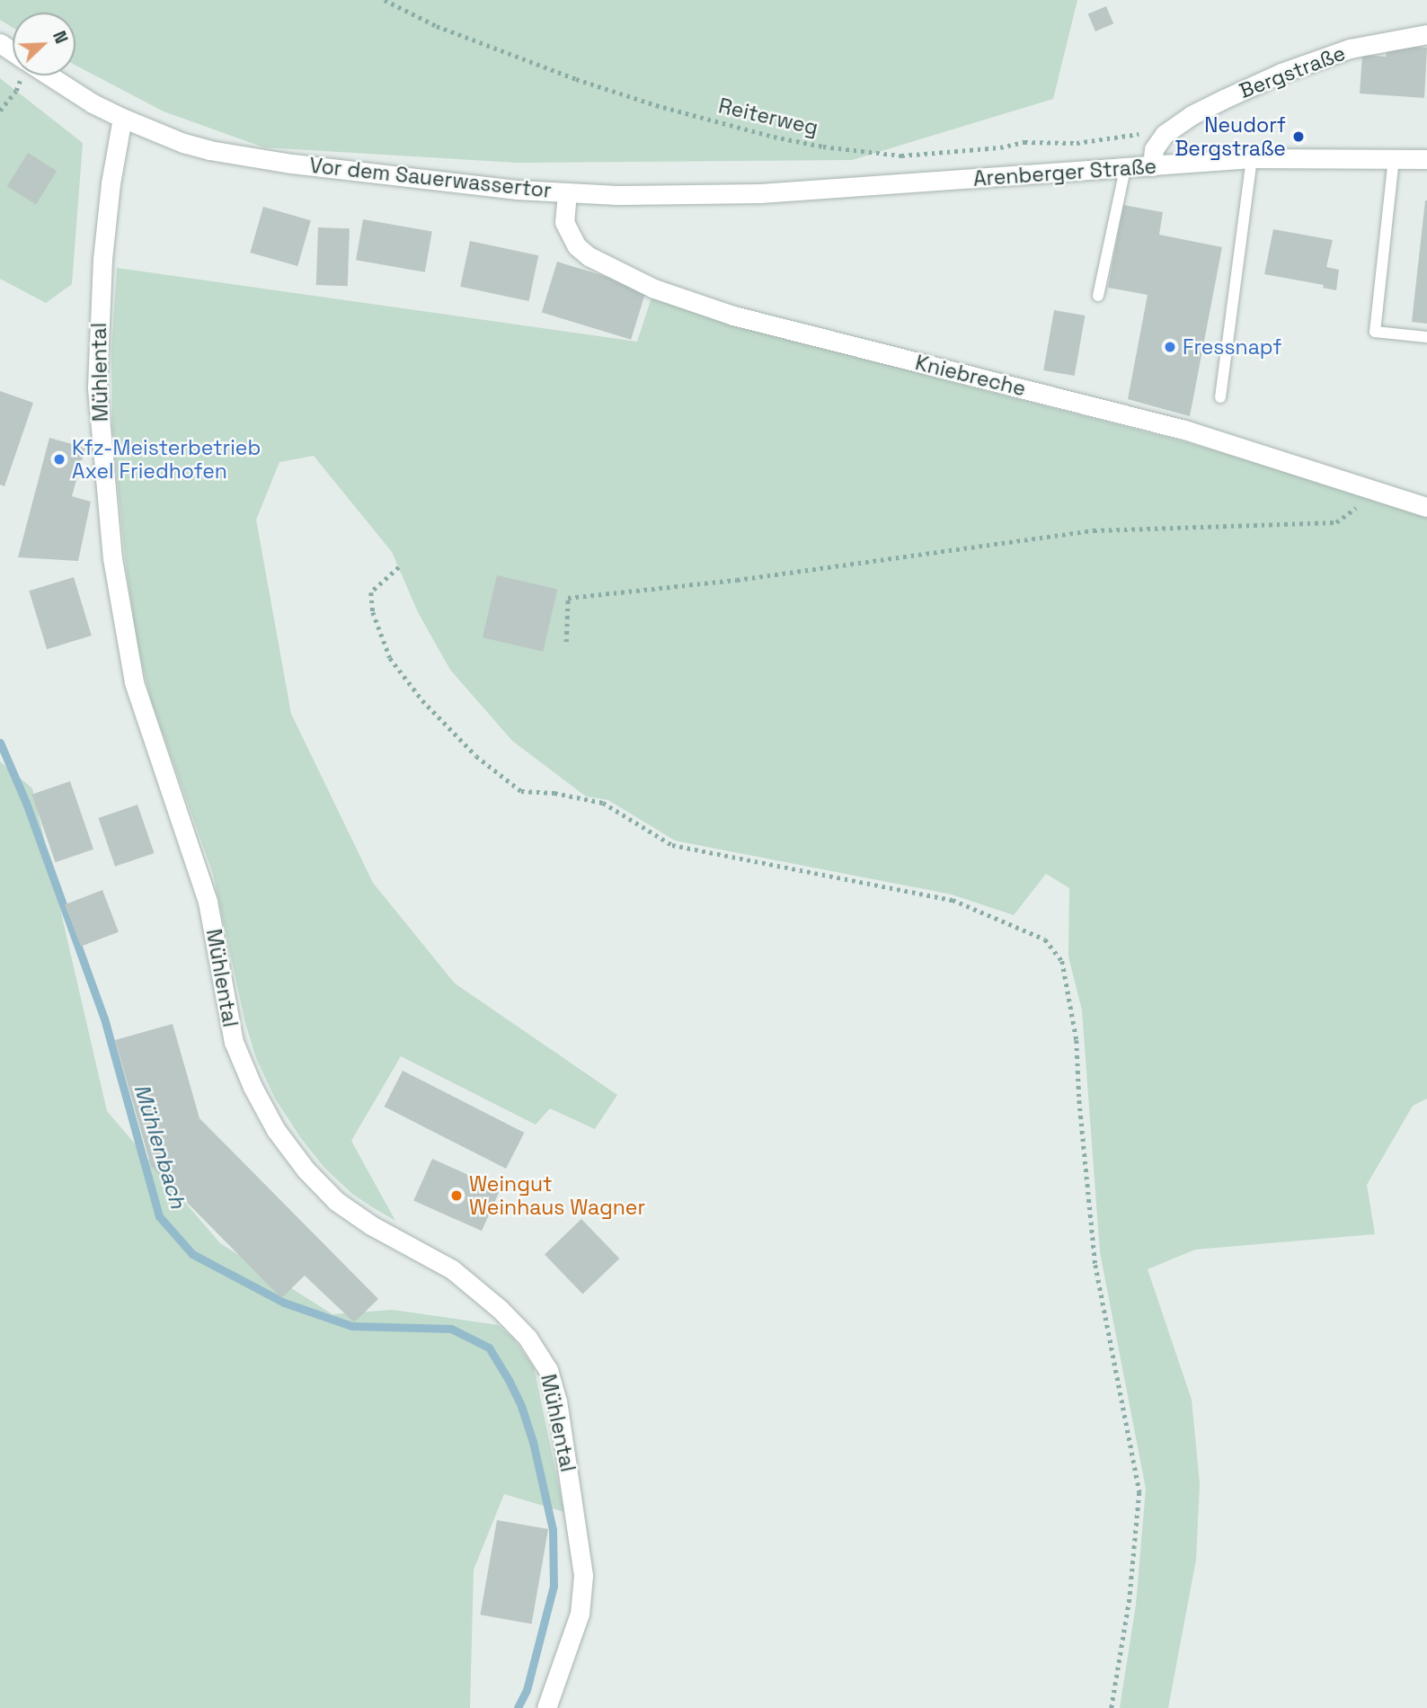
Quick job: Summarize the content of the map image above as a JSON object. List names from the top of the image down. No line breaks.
{"streets":{"street":["Bergstraße","Arenberger Straße","Vor dem Sauerwassertor","Mühlental","Kniebreche"],"path":["Reiterweg"]},"crossings":[["Bergstraße","Reiterweg"],["Arenberger Straße","Vor dem Sauerwassertor"],["Vor dem Sauerwassertor","Mühlental"],["Vor dem Sauerwassertor","Kniebreche"]],"water":["Mühlenbach"],"places":["Neudorf Bergstraße","Fressnapf","Kfz-Meisterbetrieb Axel Friedhofen","Weingut Weinhaus Wagner"],"north":"top right"}
